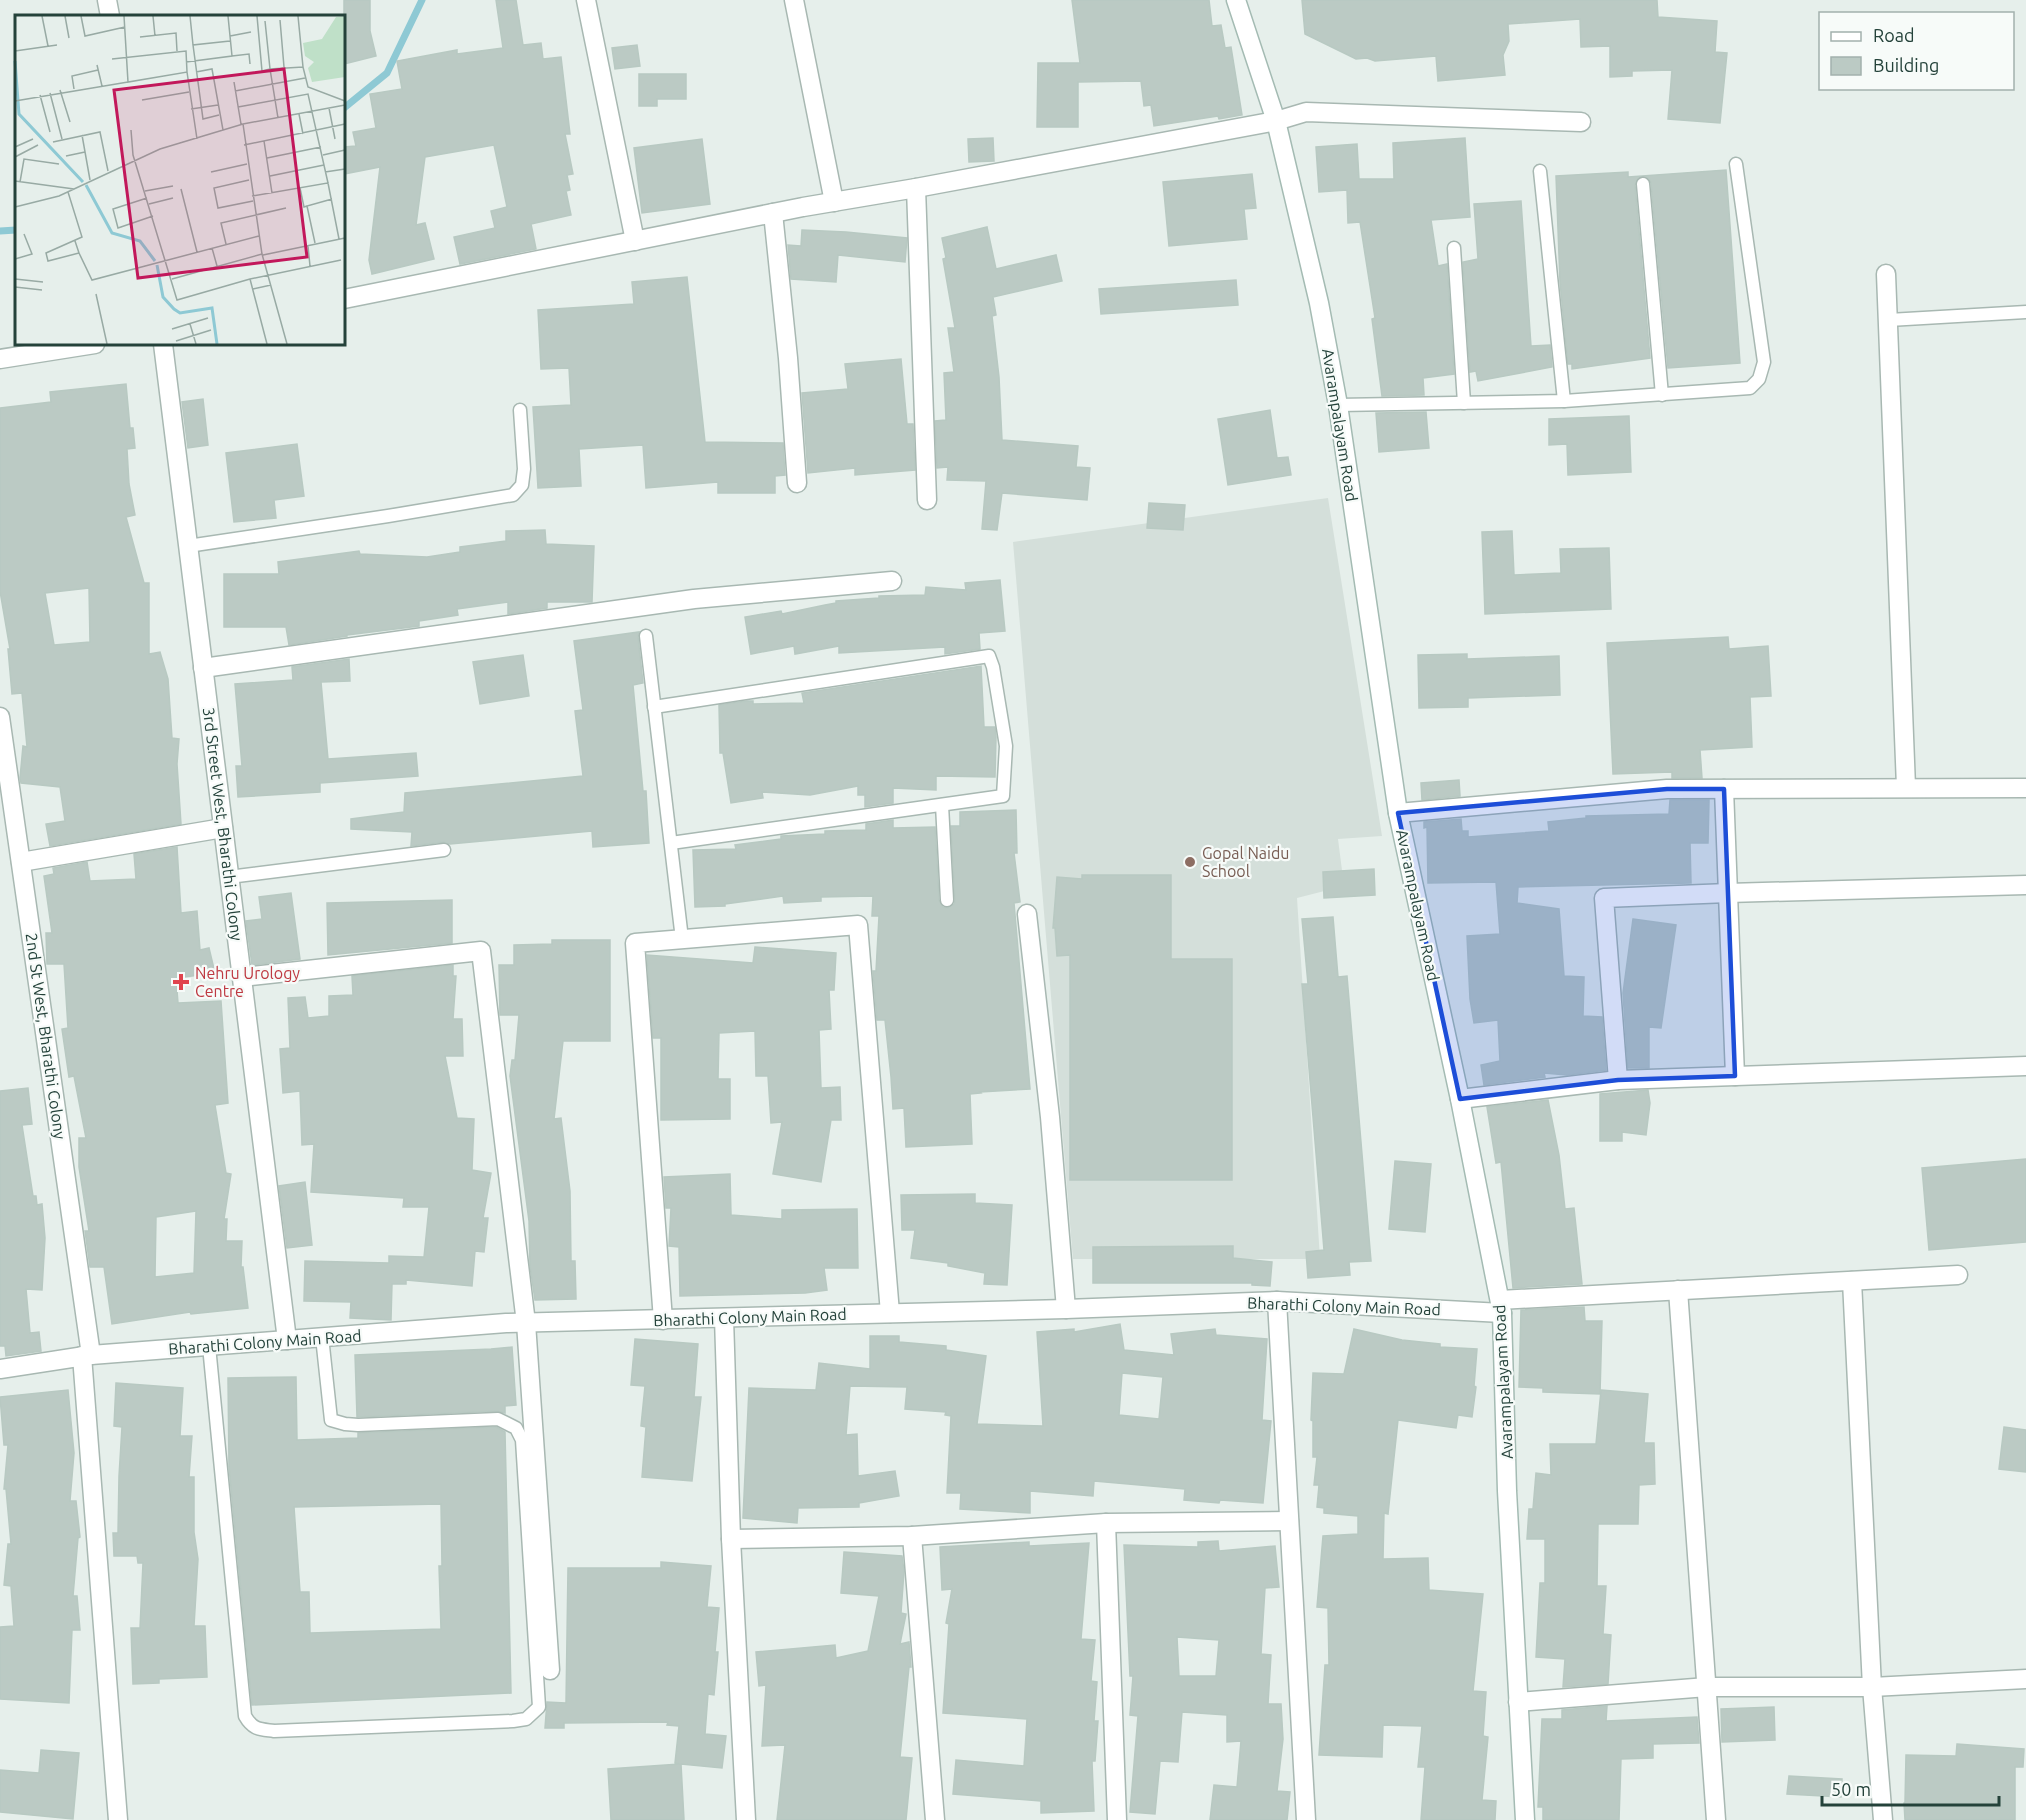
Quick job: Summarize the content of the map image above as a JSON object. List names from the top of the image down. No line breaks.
{"streets":{"street":["Avarampalayam Road","3rd Street West, Bharathi Colony","2nd St West, Bharathi Colony","Bharathi Colony Main Road"]},"crossings":[["Avarampalayam Road","Bharathi Colony Main Road"],["3rd Street West, Bharathi Colony","Bharathi Colony Main Road"],["2nd St West, Bharathi Colony","Bharathi Colony Main Road"]],"places":{"other":["Gopal Naidu School"],"health":["Nehru Urology Centre"]},"legend":["Road","Building"],"scale_bar":"50 m"}
